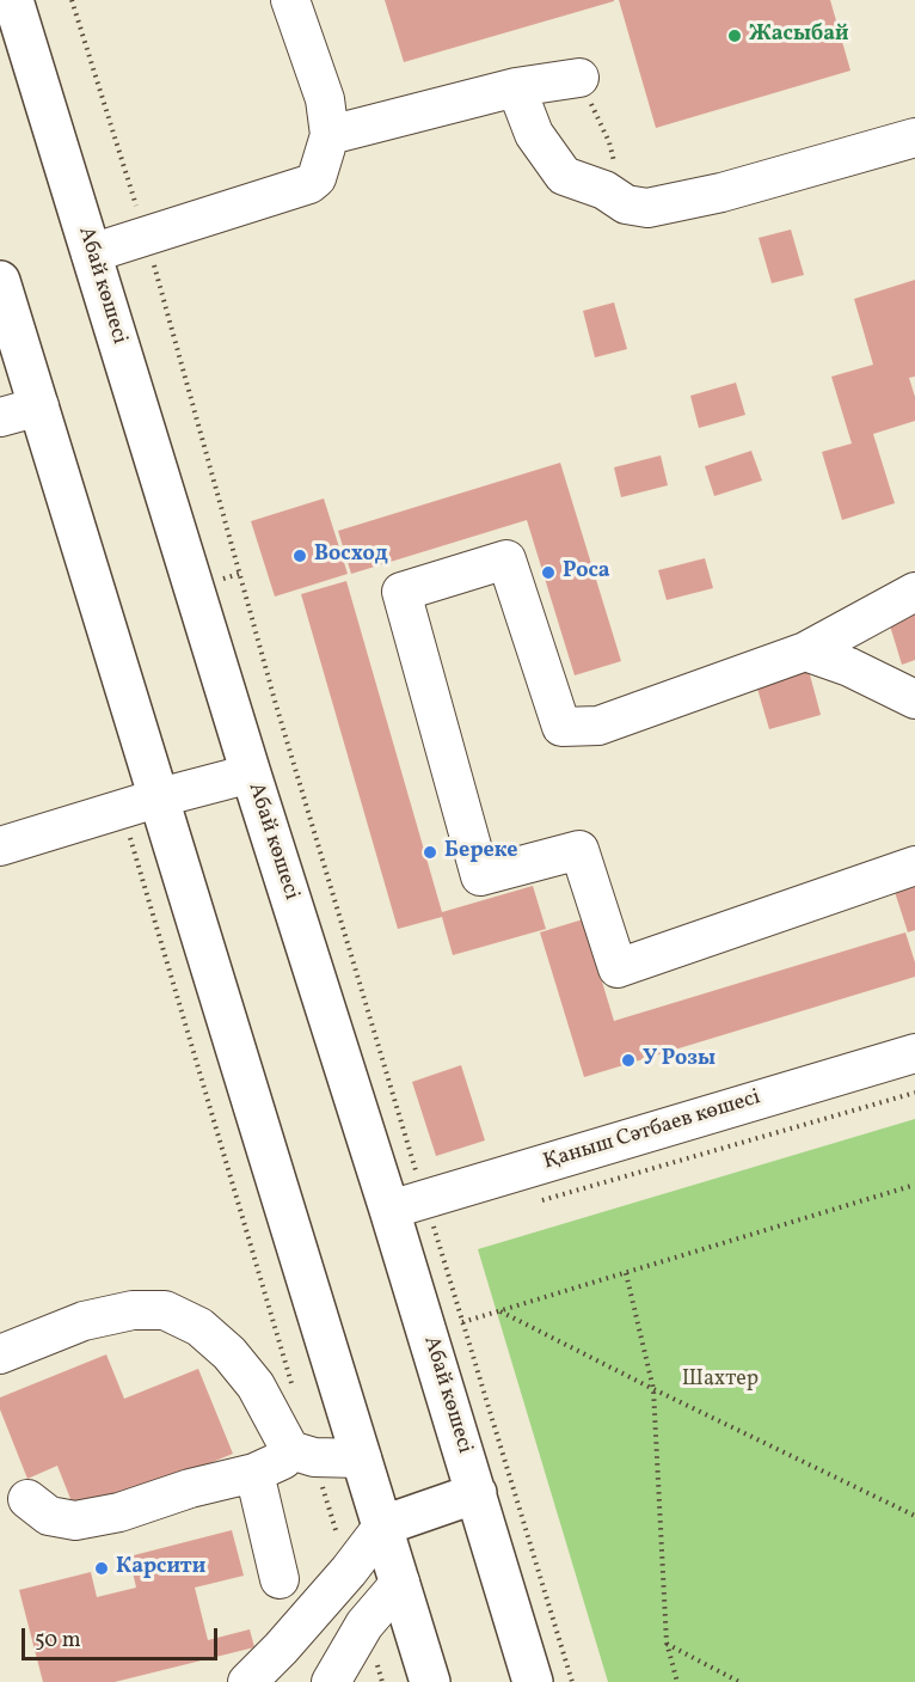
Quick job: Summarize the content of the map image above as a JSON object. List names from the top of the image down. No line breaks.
{"streets":{"main road":["Абай көшесі"],"street":["Қаныш Сәтбаев көшесі"]},"crossings":[["Абай көшесі","Қаныш Сәтбаев көшесі"]],"parks":["Шахтер"],"places":["Жасыбай","Восход","Роса","Береке","У Розы","Карсити"],"scale_bar":"50 m"}
